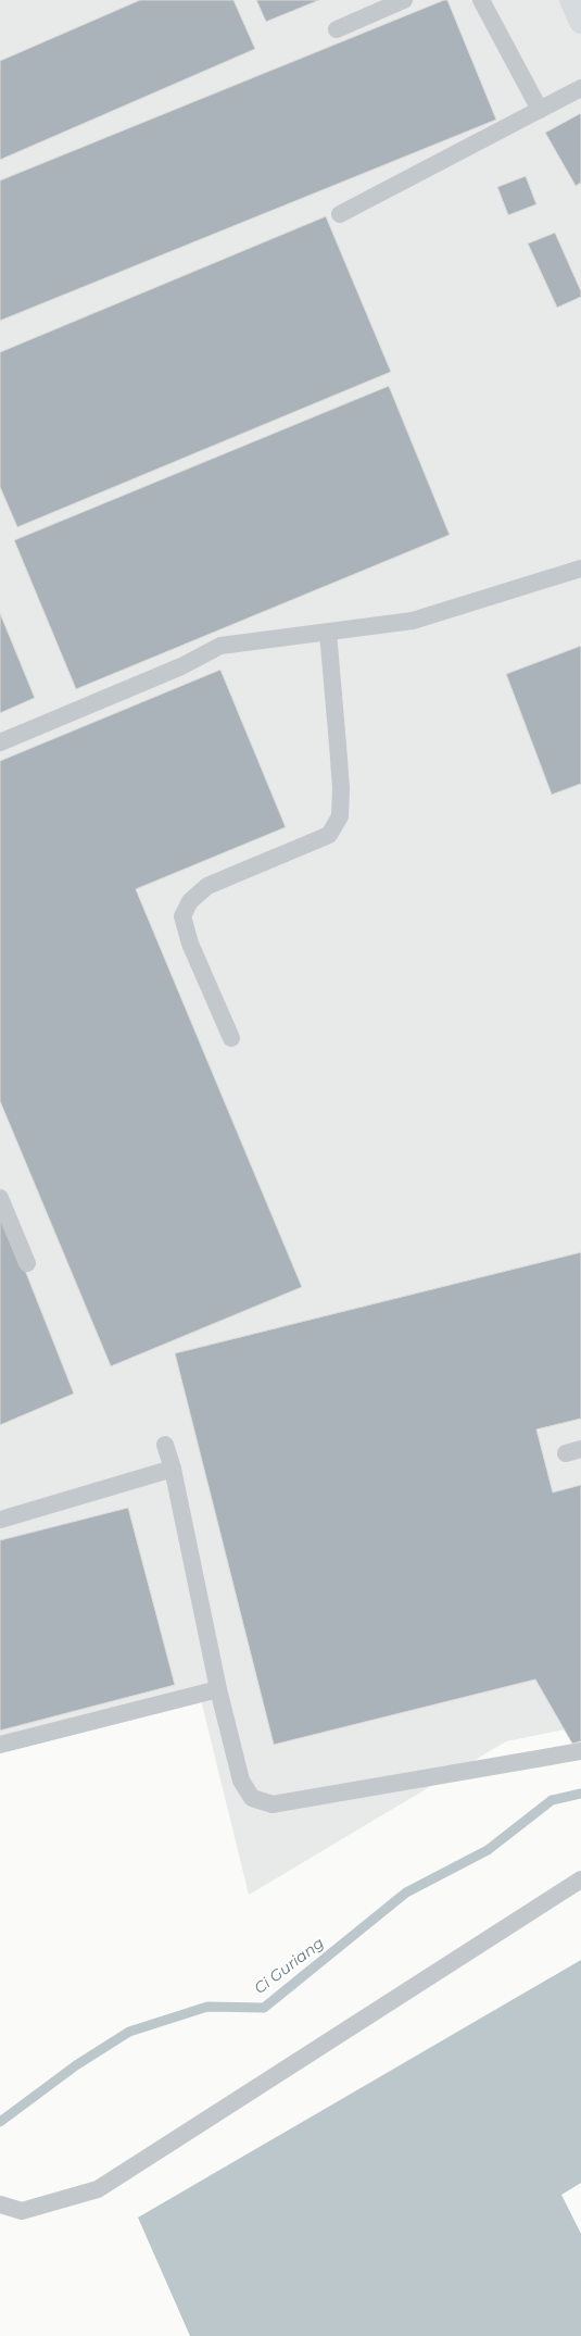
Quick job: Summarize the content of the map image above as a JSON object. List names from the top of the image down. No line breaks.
{"water":["Ci Guriang"]}
